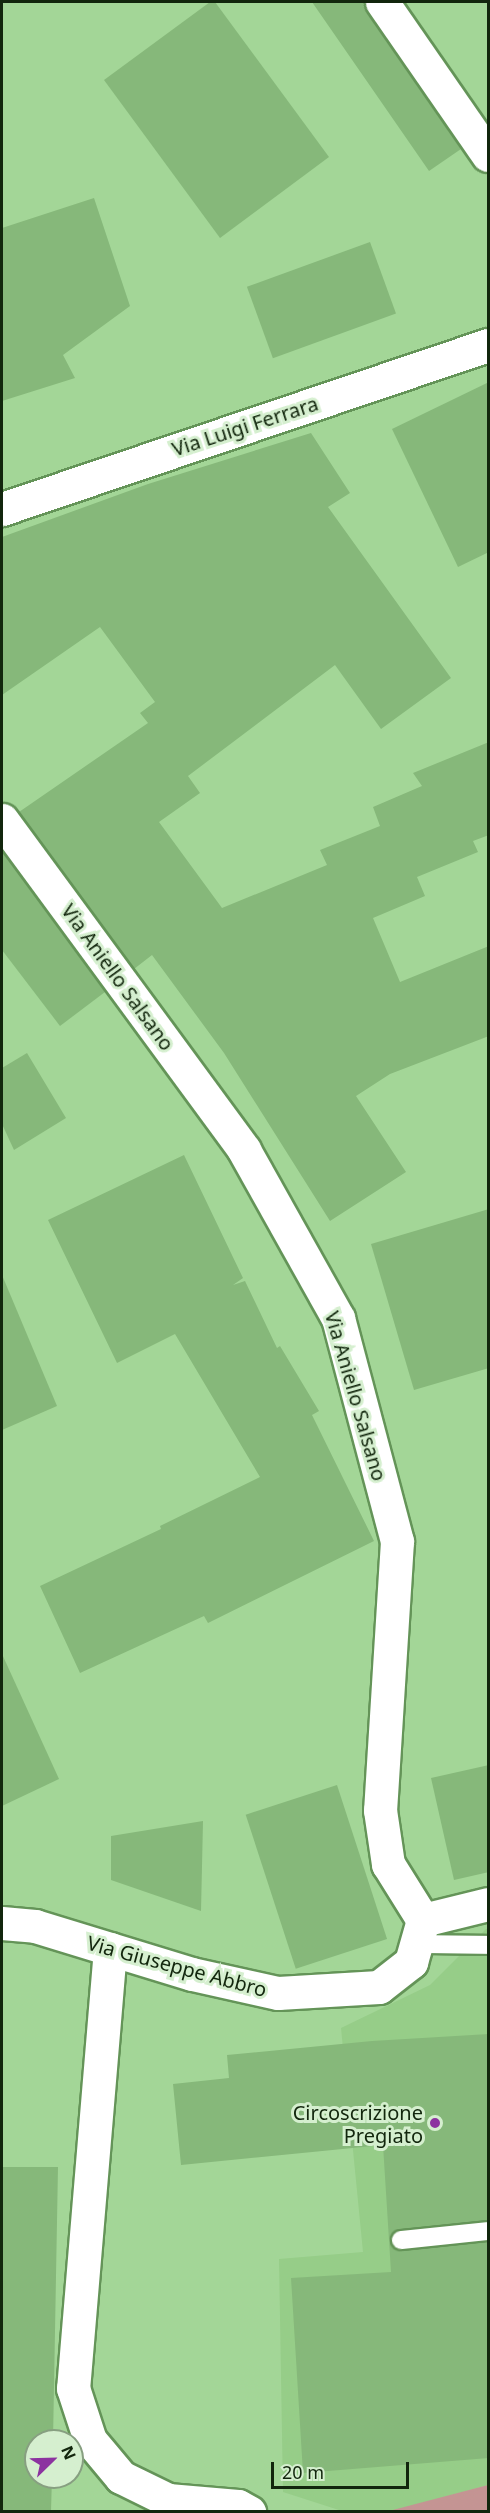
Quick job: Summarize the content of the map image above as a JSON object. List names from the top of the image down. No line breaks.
{"streets":{"street":["Via Luigi Ferrara","Via Aniello Salsano","Via Giuseppe Abbro"]},"crossings":[["Via Aniello Salsano","Via Giuseppe Abbro"]],"places":["Circoscrizione Pregiato"],"scale_bar":"20 m","north":"top right"}
